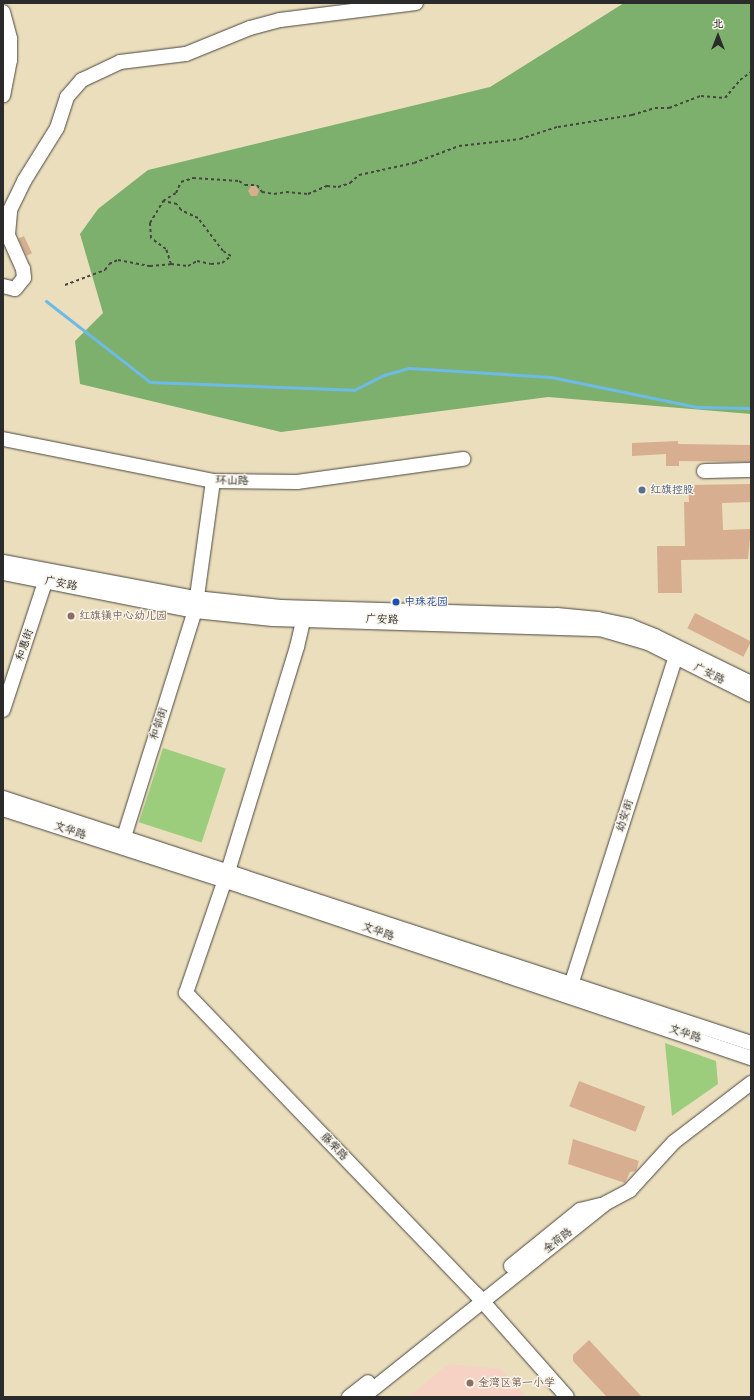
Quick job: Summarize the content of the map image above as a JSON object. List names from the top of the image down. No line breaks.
{"streets":{"street":["环山路","广安路","和惠街","和邻街","幼安街","文华路","藤荣路","金荷路"]},"crossings":[["环山路","和邻街"],["广安路","和惠街"],["广安路","和邻街"],["广安路","幼安街"],["和邻街","文华路"],["幼安街","文华路"],["文华路","藤荣路"],["藤荣路","金荷路"]],"places":["红旗控股","中珠花园","红旗镇中心幼儿园","金湾区第一小学"],"north":"top"}
